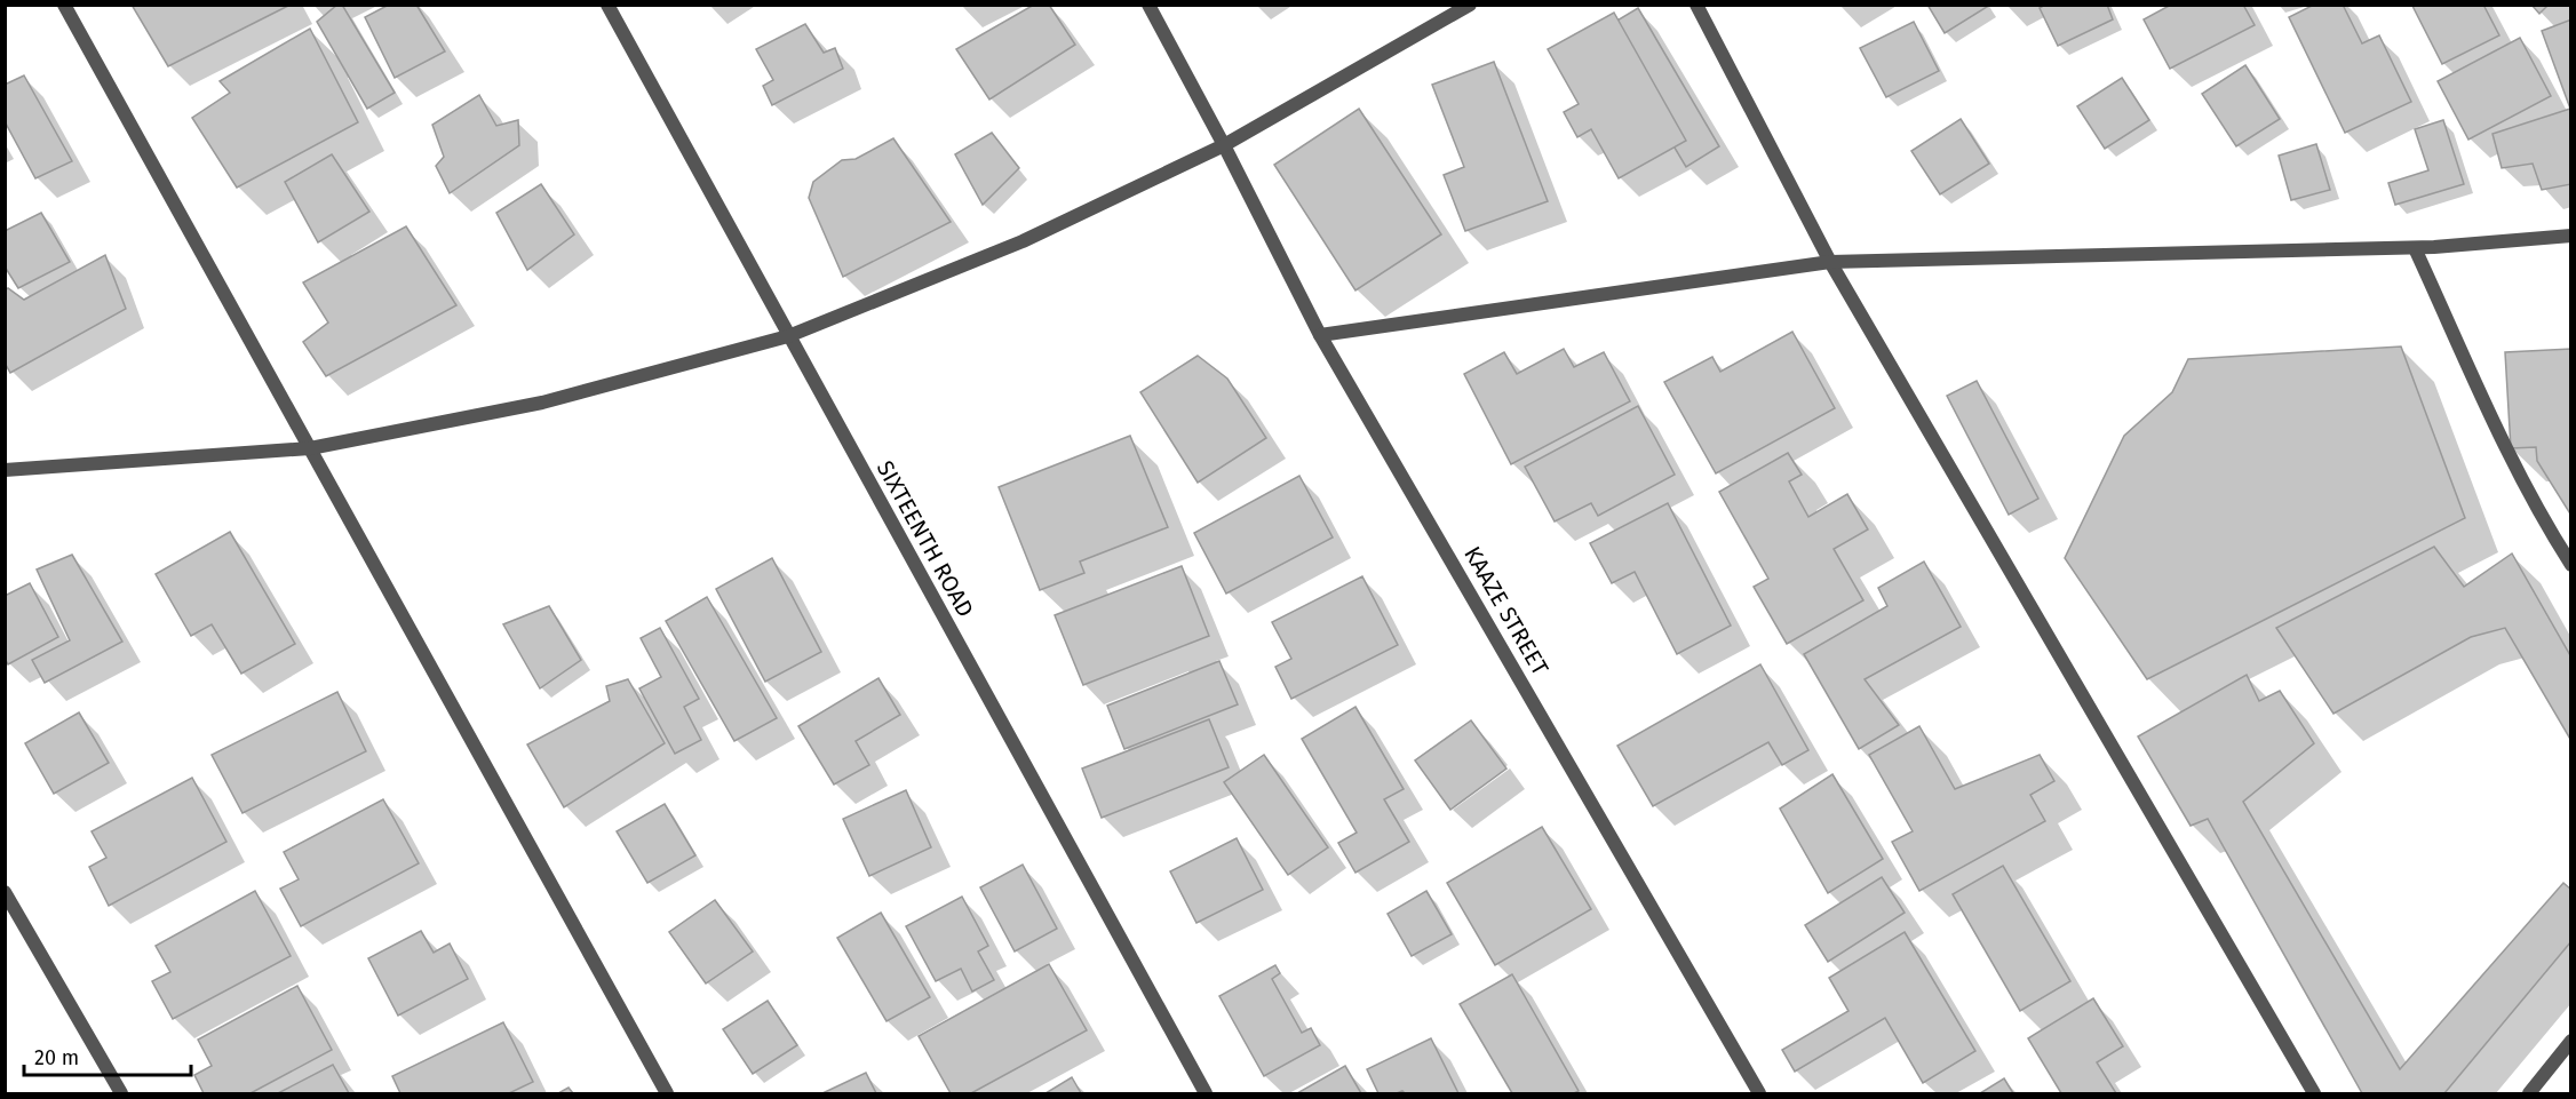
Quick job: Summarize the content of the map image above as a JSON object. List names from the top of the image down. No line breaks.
{"streets":{"street":["SIXTEENTH ROAD","KAAZE STREET"]},"scale_bar":"20 m"}
